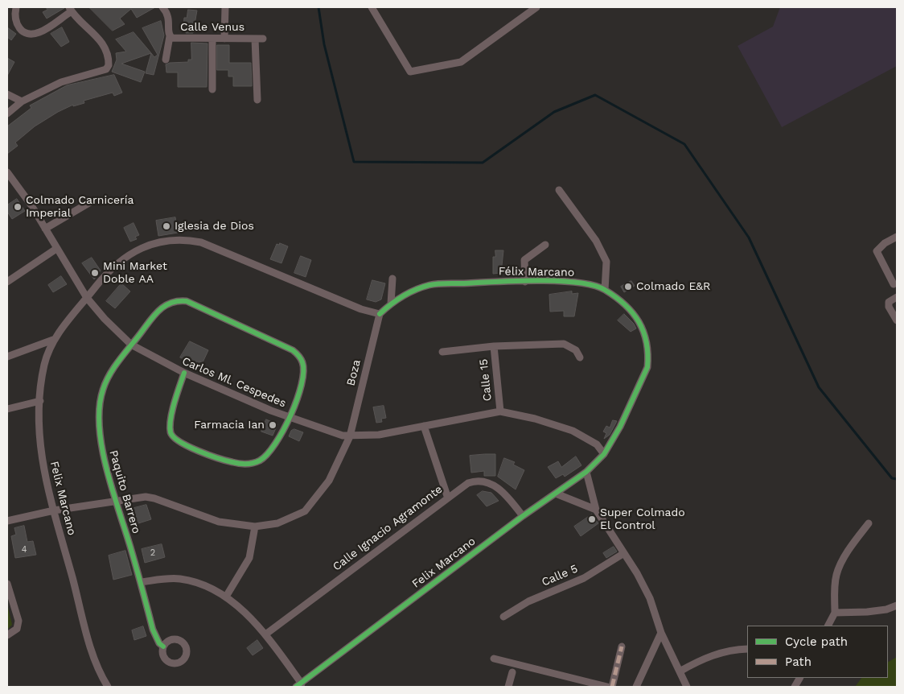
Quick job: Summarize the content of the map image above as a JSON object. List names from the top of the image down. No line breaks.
{"streets":{"street":["Calle Venus","Félix Marcano","Boza","Calle 15","Carlos Ml. Cespedes","Paquito Barrero","Felix Marcano","Calle Ignacio Agramonte","Calle 5"]},"crossings":[["Félix Marcano","Boza"],["Félix Marcano","Carlos Ml. Cespedes"],["Félix Marcano","Felix Marcano"],["Boza","Carlos Ml. Cespedes"],["Boza","Paquito Barrero"],["Boza","Felix Marcano"],["Calle 15","Carlos Ml. Cespedes"],["Carlos Ml. Cespedes","Paquito Barrero"],["Carlos Ml. Cespedes","Felix Marcano"],["Felix Marcano","Calle Ignacio Agramonte"]],"places":["Colmado Carnicería Imperial","Iglesia de Dios","Mini Market Doble AA","Colmado E&R","Farmacia Ian","Super Colmado El Control"],"house_numbers":["4","2"],"legend":["Cycle path","Path"]}
